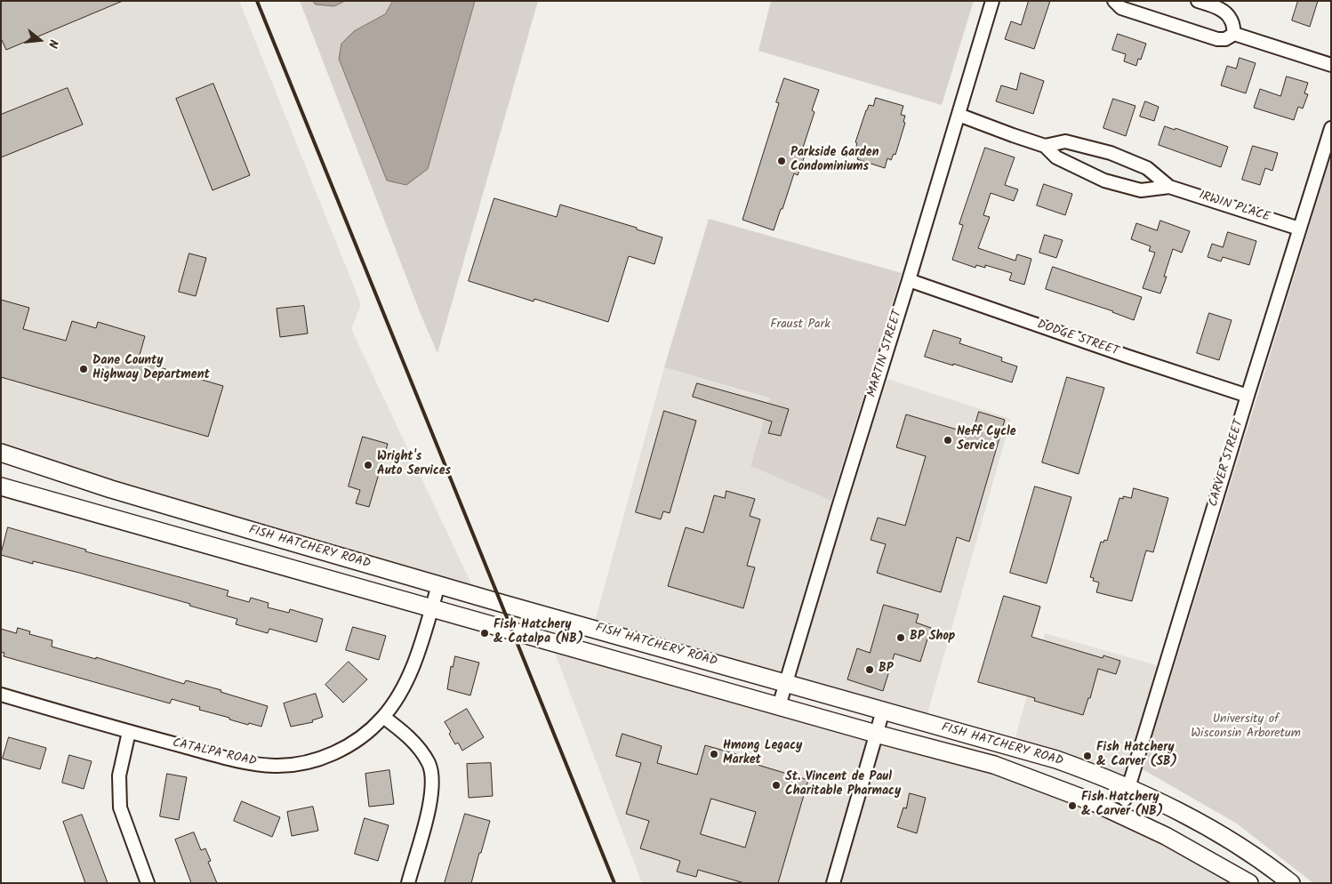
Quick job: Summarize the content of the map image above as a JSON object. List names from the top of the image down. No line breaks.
{"streets":{"main road":["FISH HATCHERY ROAD"],"street":["IRWIN PLACE","DODGE STREET","MARTIN STREET","CARVER STREET","CATALPA ROAD"]},"crossings":[["IRWIN PLACE","MARTIN STREET"],["IRWIN PLACE","CARVER STREET"],["DODGE STREET","MARTIN STREET"],["DODGE STREET","CARVER STREET"],["MARTIN STREET","FISH HATCHERY ROAD"],["CARVER STREET","FISH HATCHERY ROAD"],["FISH HATCHERY ROAD","CATALPA ROAD"]],"parks":["Fraust Park","University of Wisconsin Arboretum"],"places":["Parkside Garden Condominiums","Dane County Highway Department","Neff Cycle Service","Wright's Auto Services","Fish Hatchery & Catalpa (NB)","BP Shop","BP","Hmong Legacy Market","Fish Hatchery & Carver (SB)","St. Vincent de Paul Charitable Pharmacy","Fish Hatchery & Carver (NB)"],"north":"right"}
